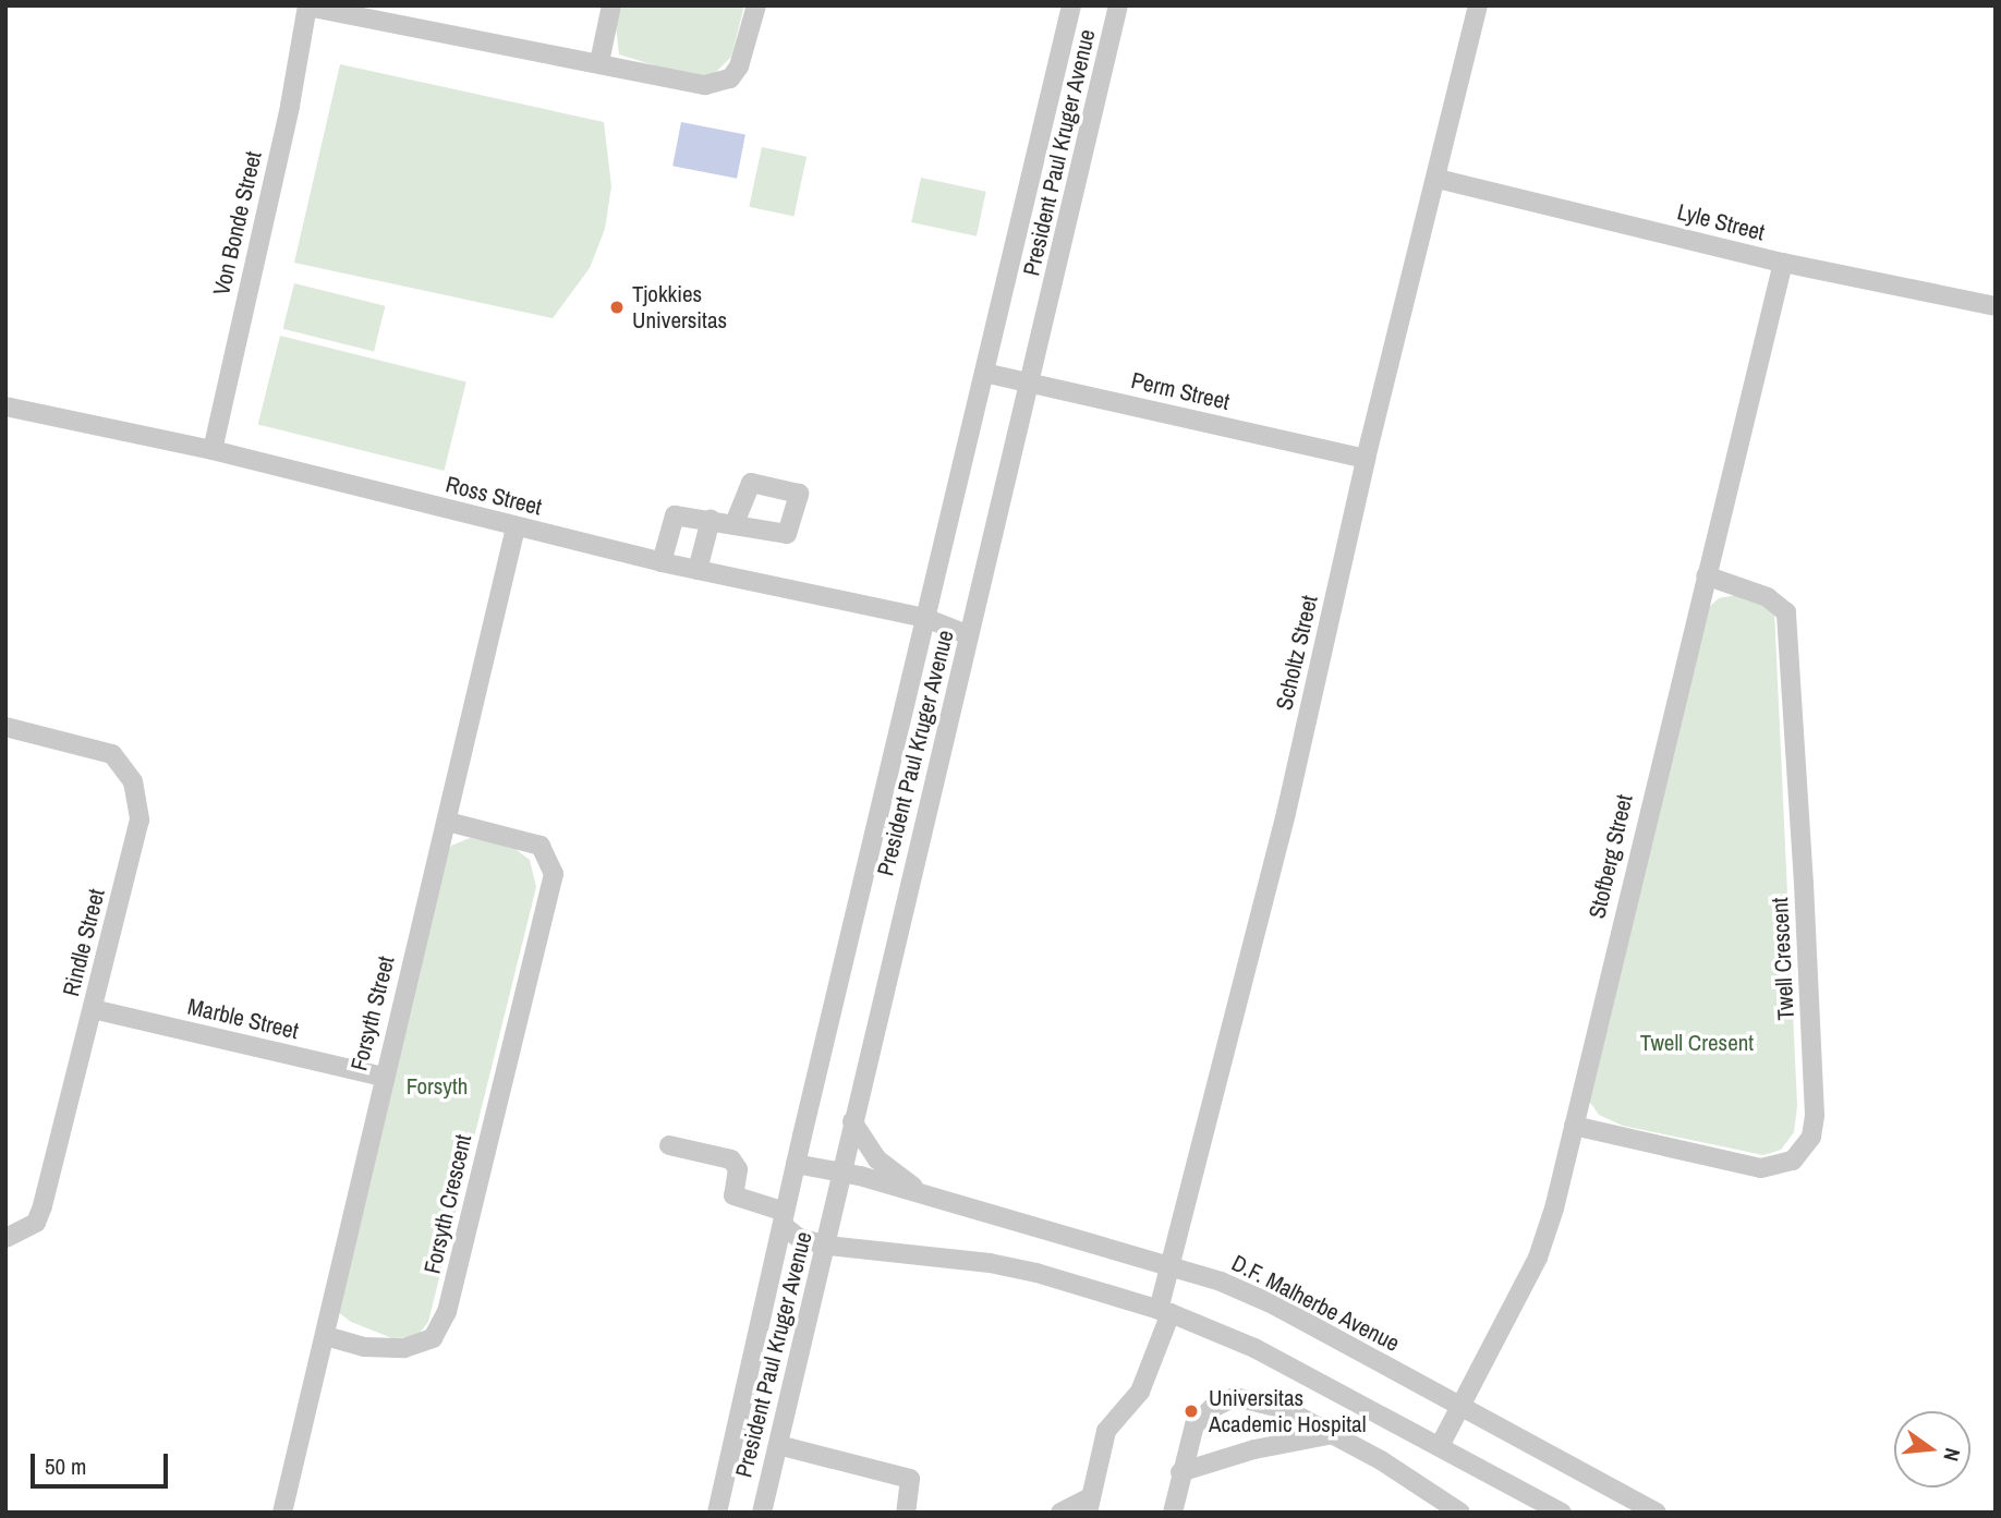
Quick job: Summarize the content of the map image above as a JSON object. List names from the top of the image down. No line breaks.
{"streets":{"street":["President Paul Kruger Avenue","Lyle Street","Von Bonde Street","Perm Street","Ross Street","Scholtz Street","Stofberg Street","Rindle Street","Twell Crescent","Forsyth Street","Marble Street","Forsyth Crescent","D.F. Malherbe Avenue"]},"crossings":[["President Paul Kruger Avenue","Perm Street"],["President Paul Kruger Avenue","Ross Street"],["President Paul Kruger Avenue","D.F. Malherbe Avenue"],["Lyle Street","Scholtz Street"],["Lyle Street","Stofberg Street"],["Von Bonde Street","Ross Street"],["Perm Street","Scholtz Street"],["Ross Street","Forsyth Street"],["Scholtz Street","D.F. Malherbe Avenue"],["Stofberg Street","Twell Crescent"],["Stofberg Street","D.F. Malherbe Avenue"],["Rindle Street","Marble Street"],["Forsyth Street","Marble Street"],["Forsyth Street","Forsyth Crescent"]],"parks":["Twell Cresent","Forsyth"],"places":["Tjokkies Universitas","Universitas Academic Hospital"],"scale_bar":"50 m","north":"right"}
